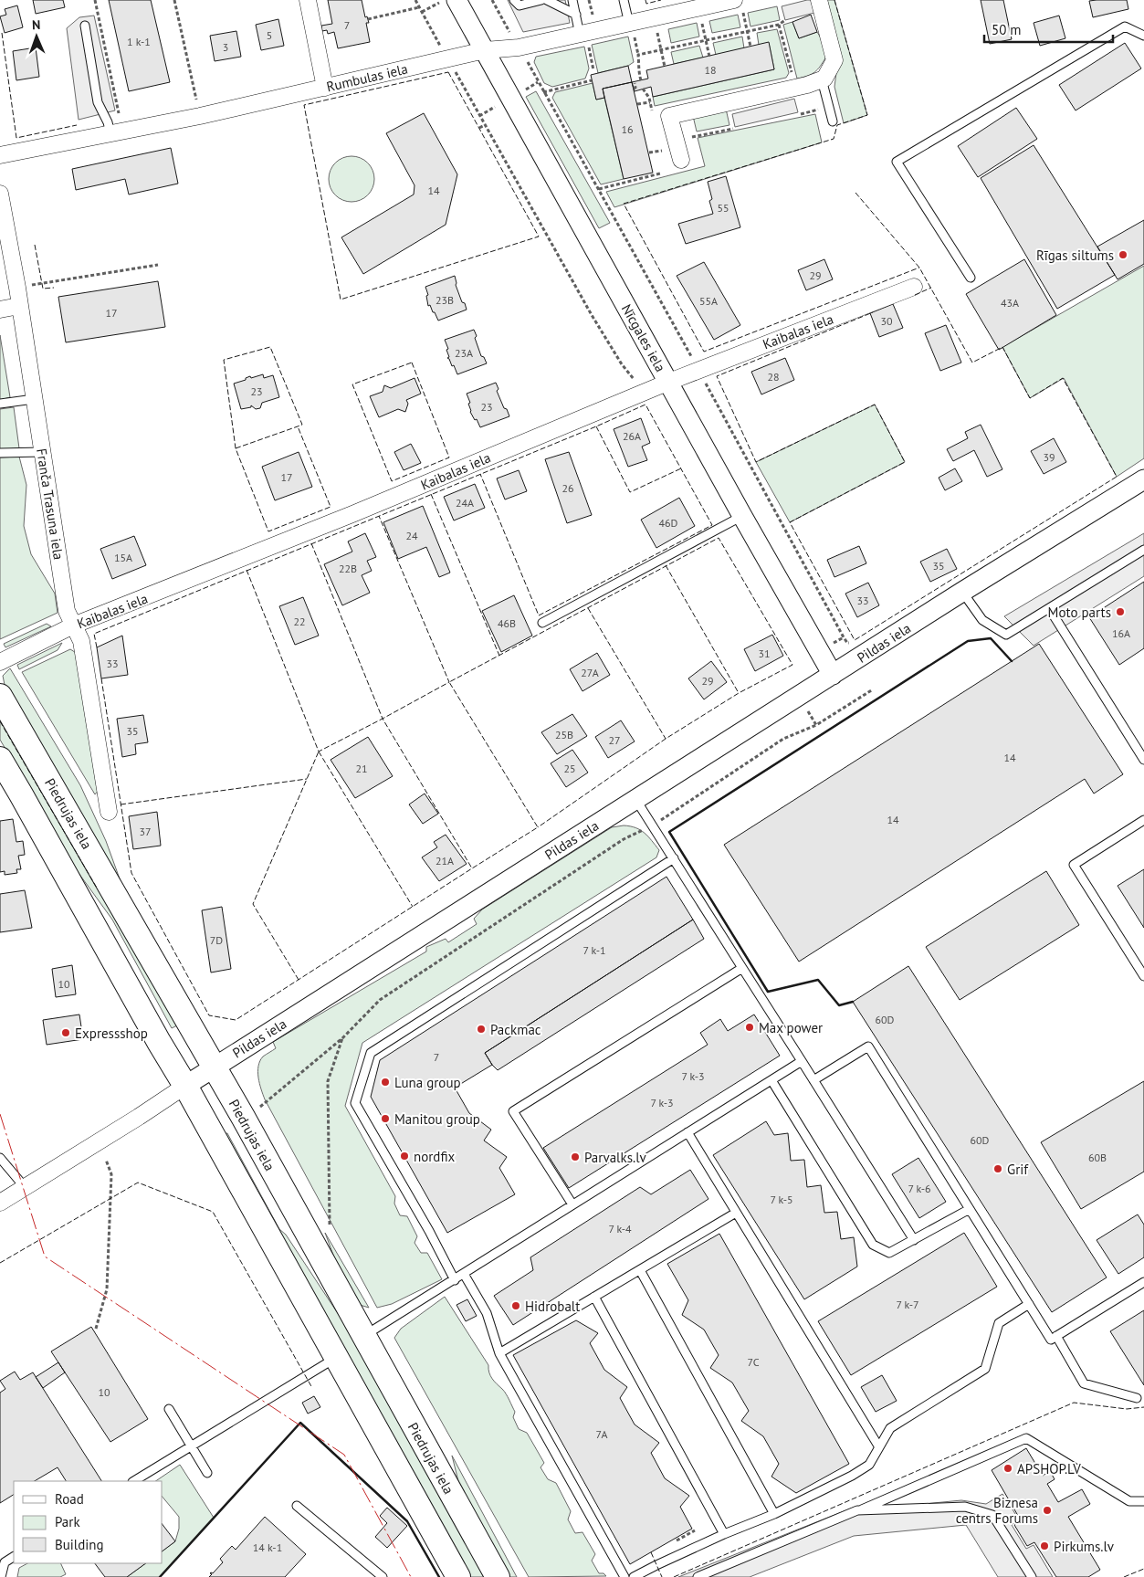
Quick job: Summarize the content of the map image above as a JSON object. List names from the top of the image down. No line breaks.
{"streets":{"main road":["Piedrujas iela"],"street":["Rumbulas iela","Kaibalas iela","Nīcgales iela","Franča Trasuna iela","Pildas iela"]},"crossings":[["Rumbulas iela","Nīcgales iela"],["Kaibalas iela","Nīcgales iela"],["Kaibalas iela","Franča Trasuna iela"],["Nīcgales iela","Pildas iela"],["Pildas iela","Piedrujas iela"]],"places":["Rīgas siltums","Moto parts","Max power","Packmac","Expressshop","Luna group","Manitou group","nordfix","Parvalks.lv","Grif","Hidrobalt","APSHOP.LV","Biznesa centrs Forums","Pirkums.lv"],"house_numbers":["7","5","1 k-1","3","18","16","14","55","29","23B","55A","43A","17","30","23A","28","23","23","26A","39","17","26","24A","46D","24","15A","35","22B","33","22","46B","16A","31","33","27A","29","35","25B","27","14","21","25","14","37","21A","7D","7 k-1","10","60D","7","7 k-3","7 k-3","60D","60B","7 k-6","7 k-5","7 k-4","7 k-7","7C","10","7A","14 k-1"],"legend":["Road","Park","Building"],"scale_bar":"50 m","north":"top"}
